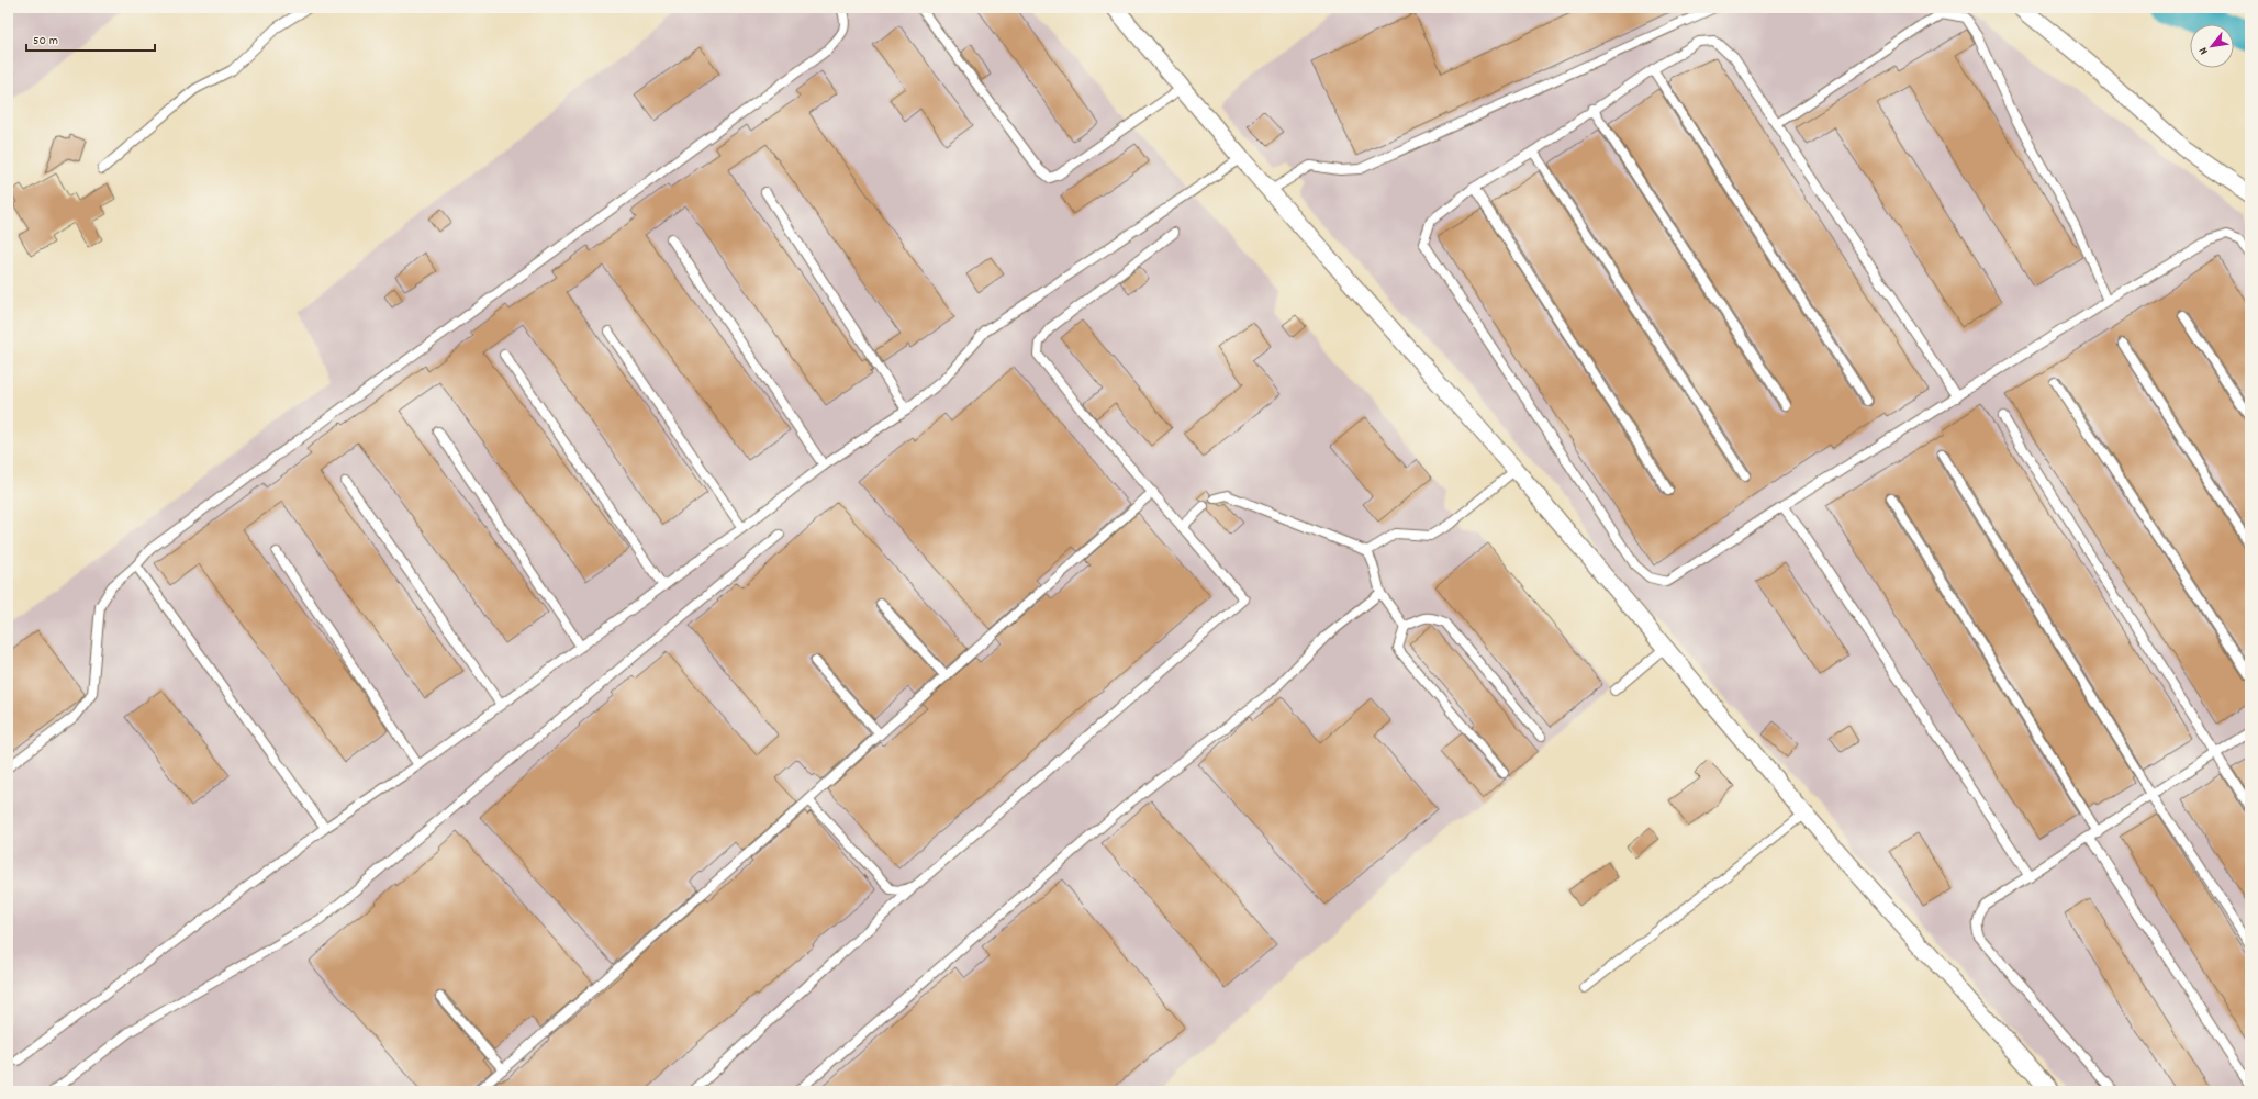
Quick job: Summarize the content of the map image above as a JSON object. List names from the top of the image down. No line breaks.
{"scale_bar":"50 m","north":"bottom left"}
